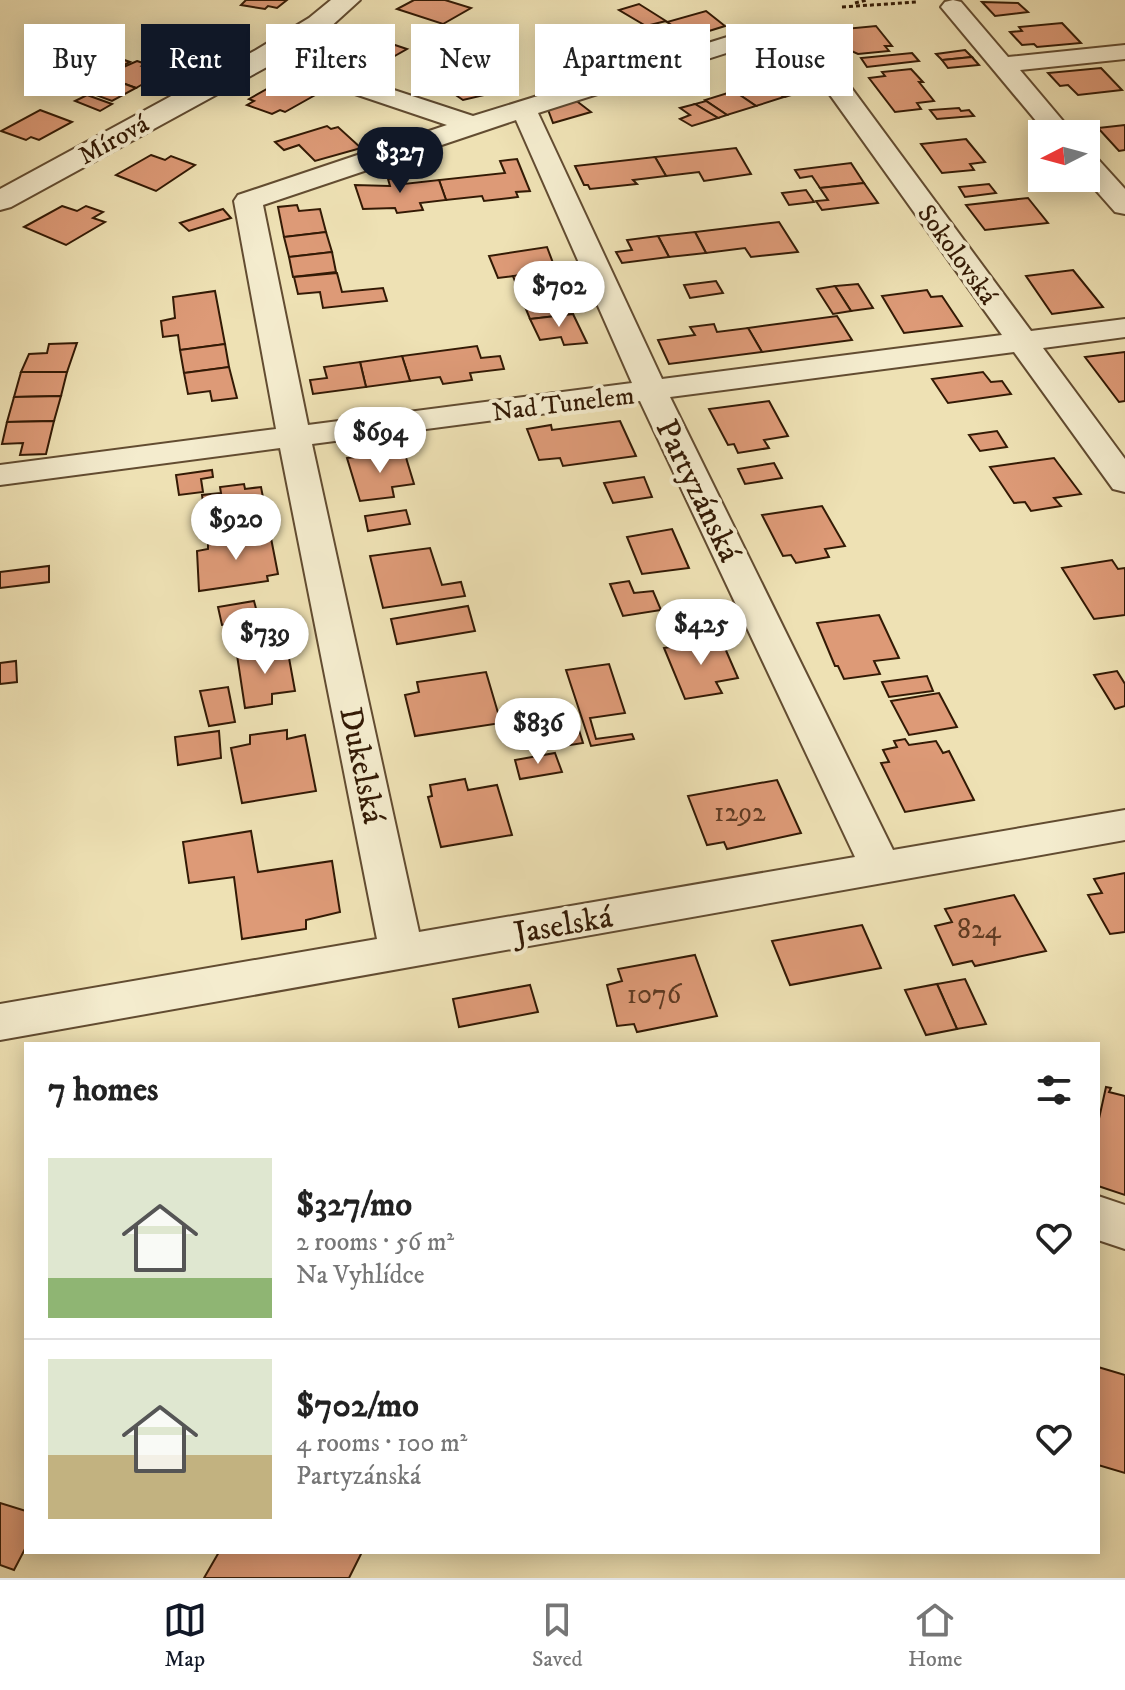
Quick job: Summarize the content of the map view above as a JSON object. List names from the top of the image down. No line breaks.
{"streets":{"street":["Mírová","Sokolovská","Nad Tunelem","Partyzánská","Dukelská","Jaselská"]},"crossings":[["Sokolovská","Nad Tunelem"],["Sokolovská","Partyzánská"],["Nad Tunelem","Partyzánská"],["Nad Tunelem","Dukelská"],["Partyzánská","Jaselská"],["Dukelská","Jaselská"]],"house_numbers":["1292","824","1076"],"north":"left","page":{"chip":["Buy","Rent","Filters","New","Apartment","House"],"price":["$327","$702","$694","$920","$425","$739","$836"],"heading":"7 homes","list":[{"name":"$327/mo","note":"2 rooms · 56 m² · Na Vyhlídce"},{"name":"$702/mo","note":"4 rooms · 100 m² · Partyzánská"}],"tabs":["Map","Saved","Home"]}}
